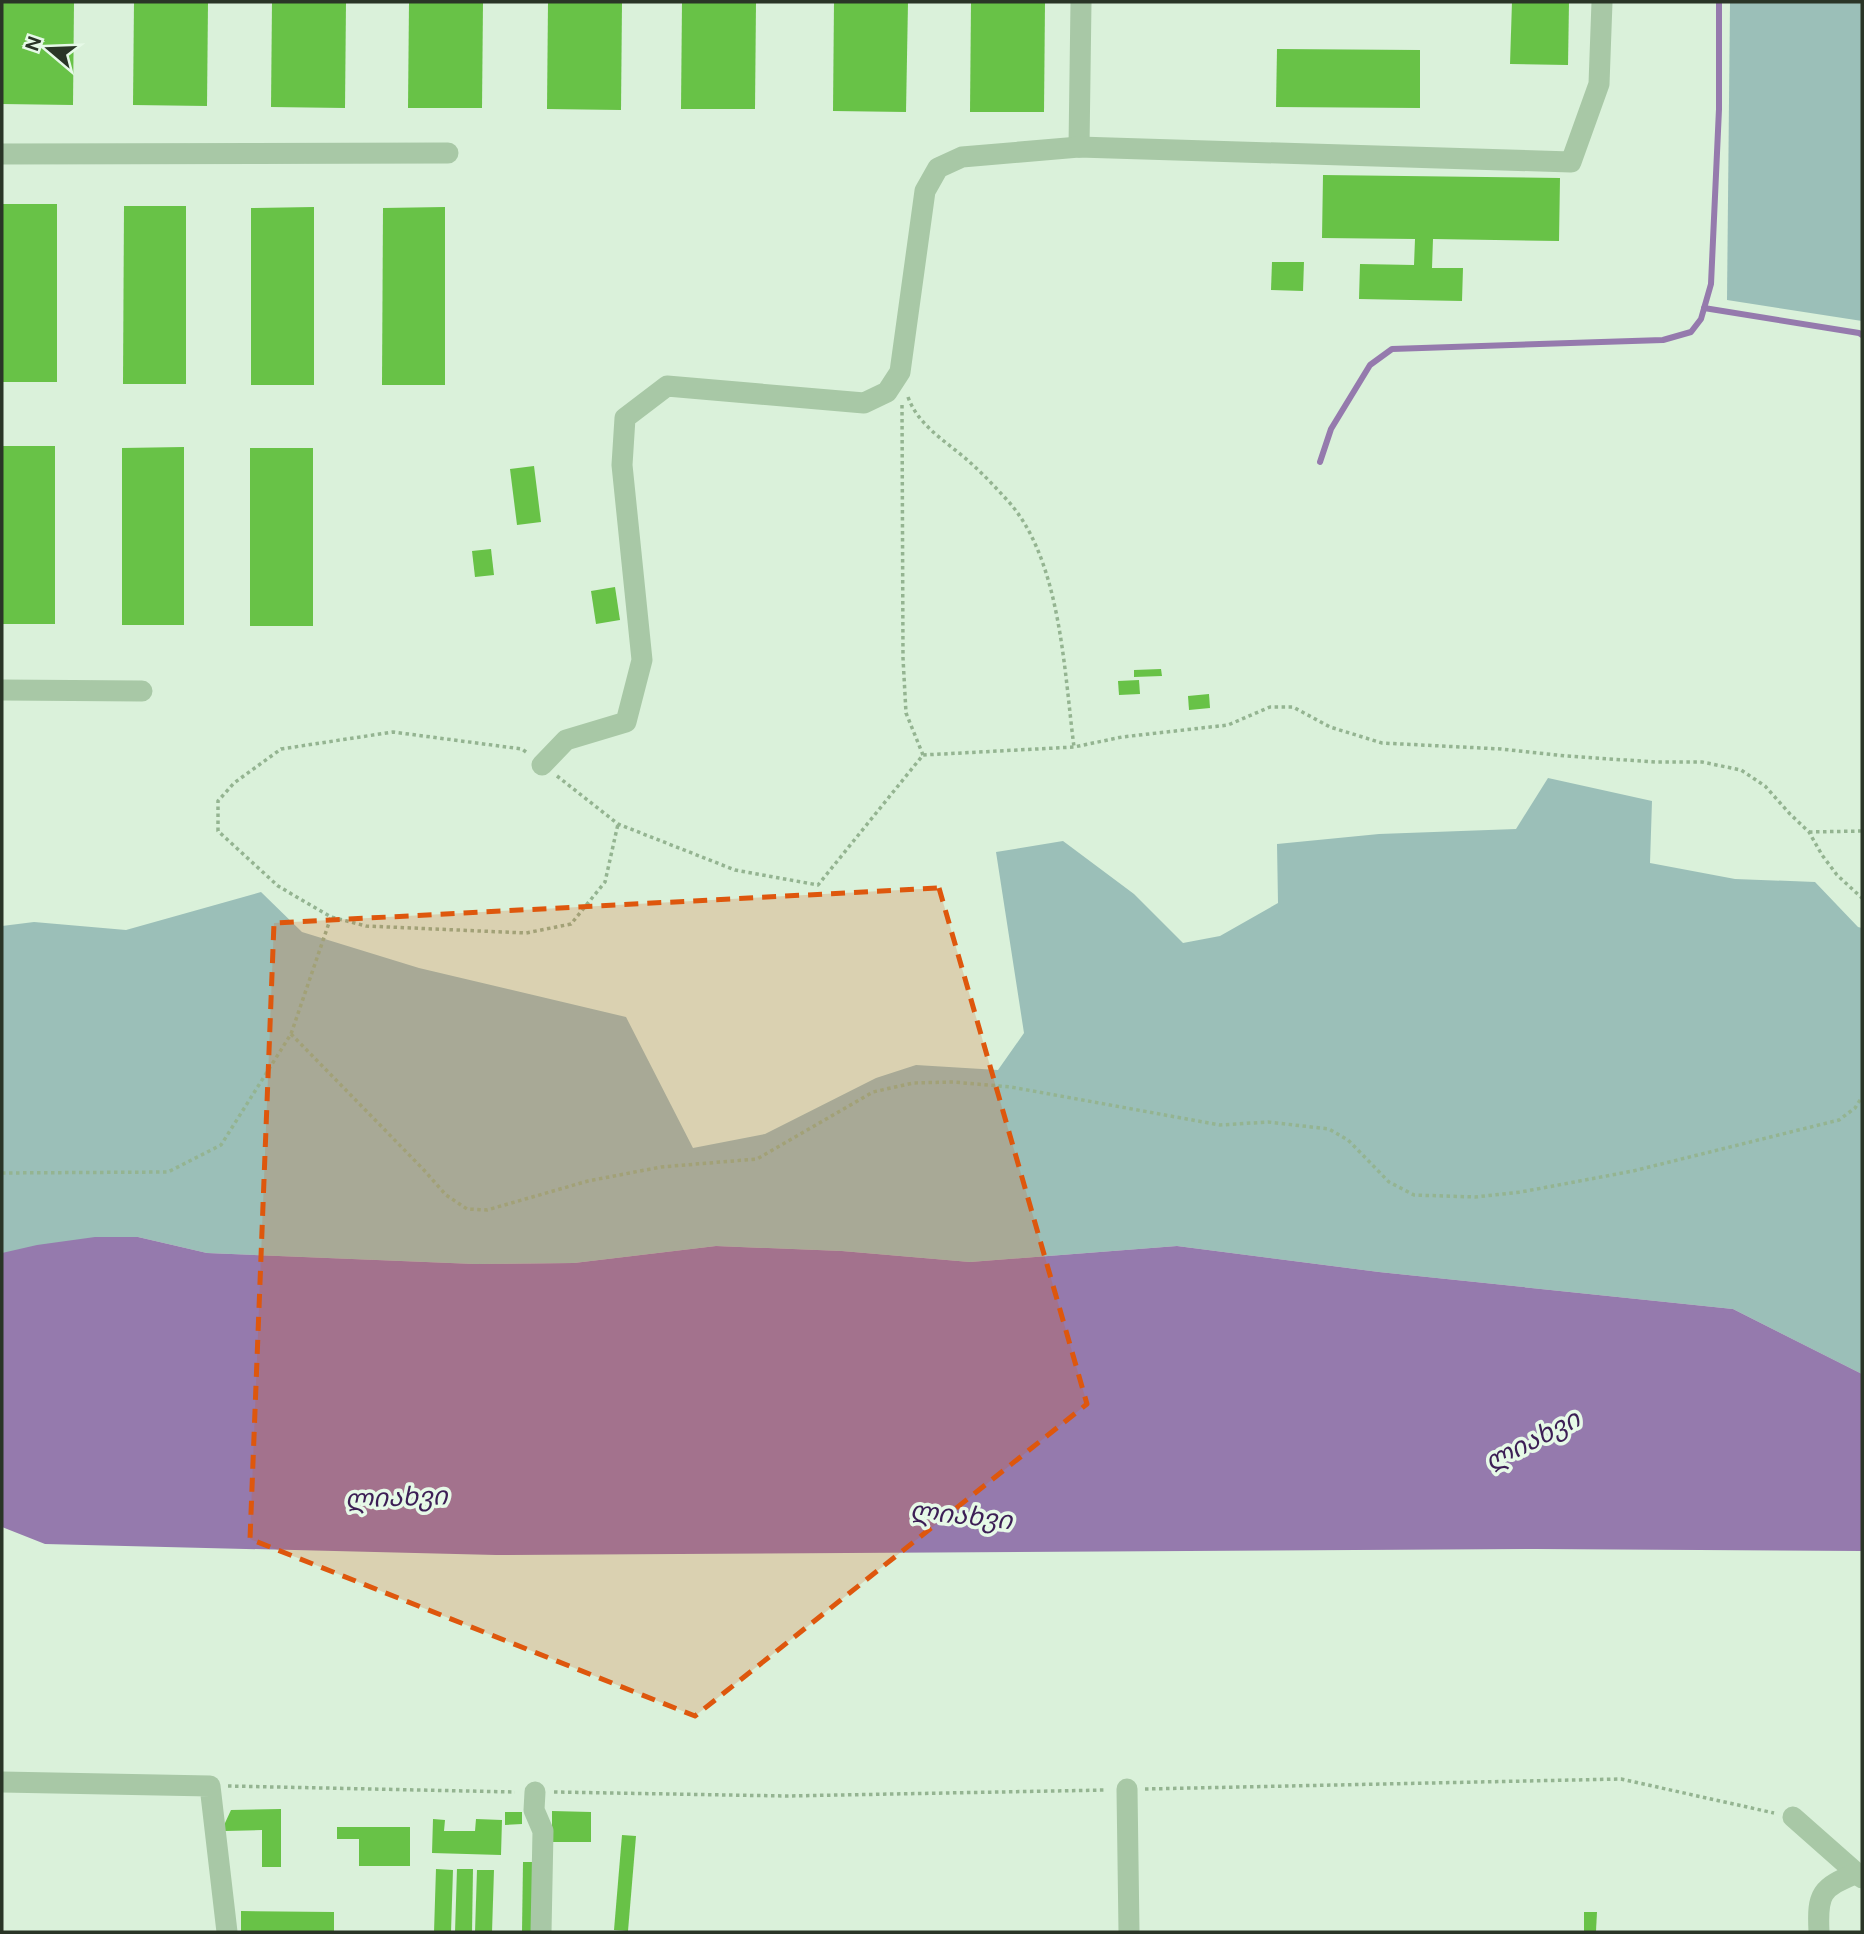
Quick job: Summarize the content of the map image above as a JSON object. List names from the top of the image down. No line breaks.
{"water":["ლიახვი"],"north":"left"}
